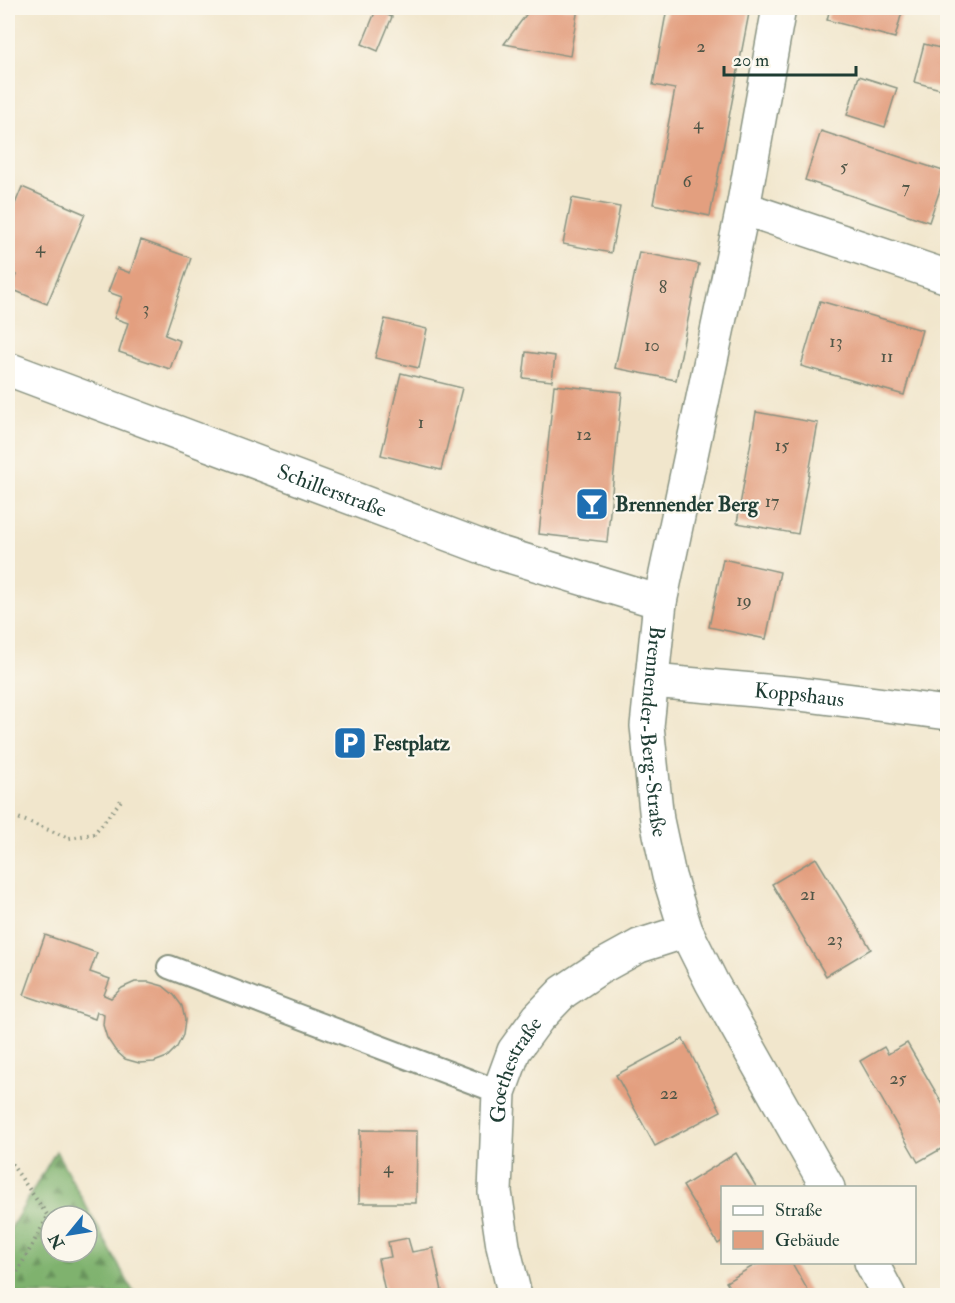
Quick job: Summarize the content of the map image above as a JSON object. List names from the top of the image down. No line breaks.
{"streets":{"street":["Schillerstraße","Koppshaus","Brennender-Berg-Straße","Goethestraße"]},"crossings":[["Schillerstraße","Brennender-Berg-Straße"],["Koppshaus","Brennender-Berg-Straße"],["Brennender-Berg-Straße","Goethestraße"]],"places":{"bar":["Brennender Berg"],"parking":["Festplatz"]},"house_numbers":["2","4","5","6","7","4","8","3","13","10","11","1","12","15","17","19","21","23","25","22","4"],"legend":["Straße","Gebäude"],"scale_bar":"20 m","north":"bottom left"}
